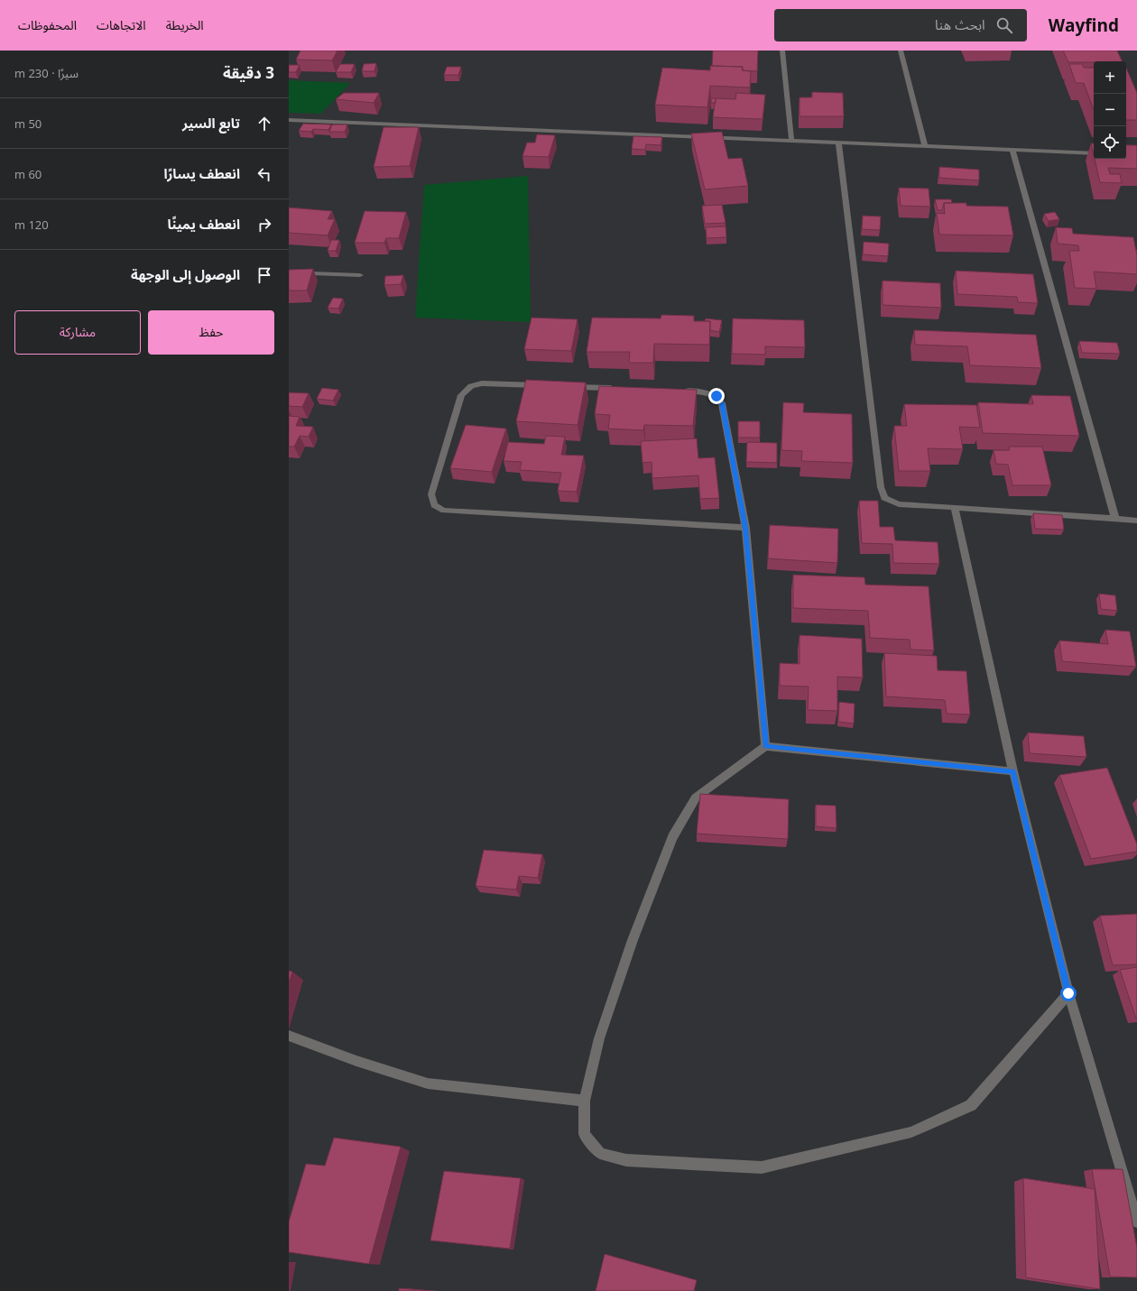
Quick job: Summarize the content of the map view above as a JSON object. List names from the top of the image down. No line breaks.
{"page":{"header":"Wayfind","search":"ابحث هنا","nav":["الخريطة","الاتجاهات","المحفوظات"],"heading":["3 دقيقة","سيرًا · 230 m"],"map_buttons":["+","−"],"list":[["تابع السير","50 m"],["انعطف يسارًا","60 m"],["انعطف يمينًا","120 m"],"الوصول إلى الوجهة"],"buttons":["حفظ","مشاركة"]}}
